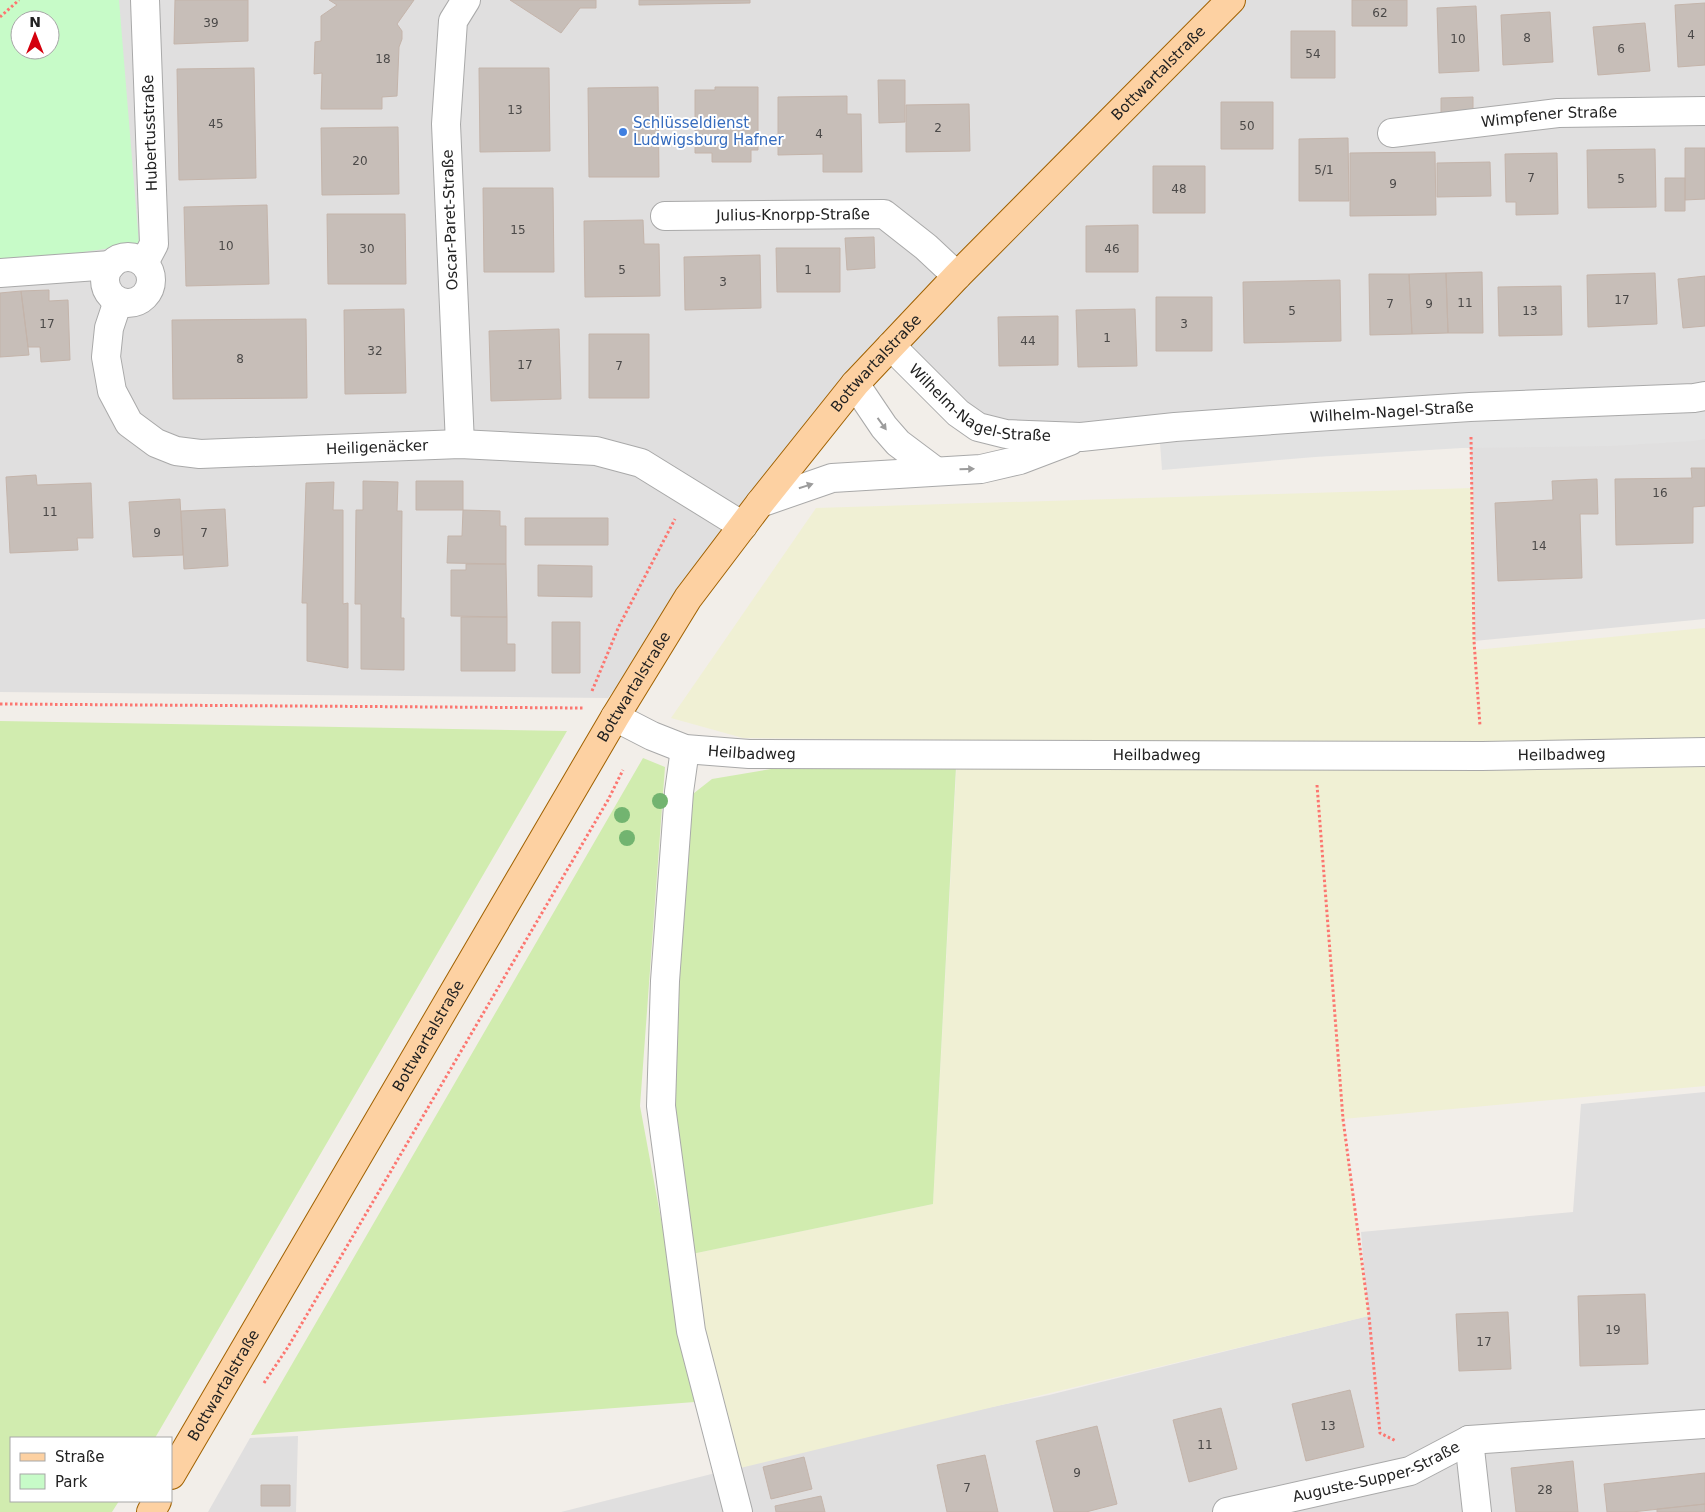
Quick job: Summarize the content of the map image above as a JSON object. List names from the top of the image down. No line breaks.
{"streets":{"main road":["Bottwartalstraße"],"street":["Wimpfener Straße","Hubertusstraße","Julius-Knorpp-Straße","Oscar-Paret-Straße","Wilhelm-Nagel-Straße","Heiligenäcker","Heilbadweg","Auguste-Supper-Straße"]},"crossings":[["Bottwartalstraße","Julius-Knorpp-Straße"],["Bottwartalstraße","Wilhelm-Nagel-Straße"],["Bottwartalstraße","Heiligenäcker"],["Bottwartalstraße","Heilbadweg"],["Hubertusstraße","Heiligenäcker"],["Oscar-Paret-Straße","Heiligenäcker"]],"places":["Schlüsseldienst Ludwigsburg Hafner"],"house_numbers":["62","39","4","8","10","6","54","18","13","45","50","2","4","20","5/1","7","5","9","48","15","10","30","46","5","1","3","17","11","7","9","5","13","17","3","1","44","32","8","17","7","16","11","9","7","14","19","17","13","11","9","7","28"],"legend":["Straße","Park"],"north":"top"}
